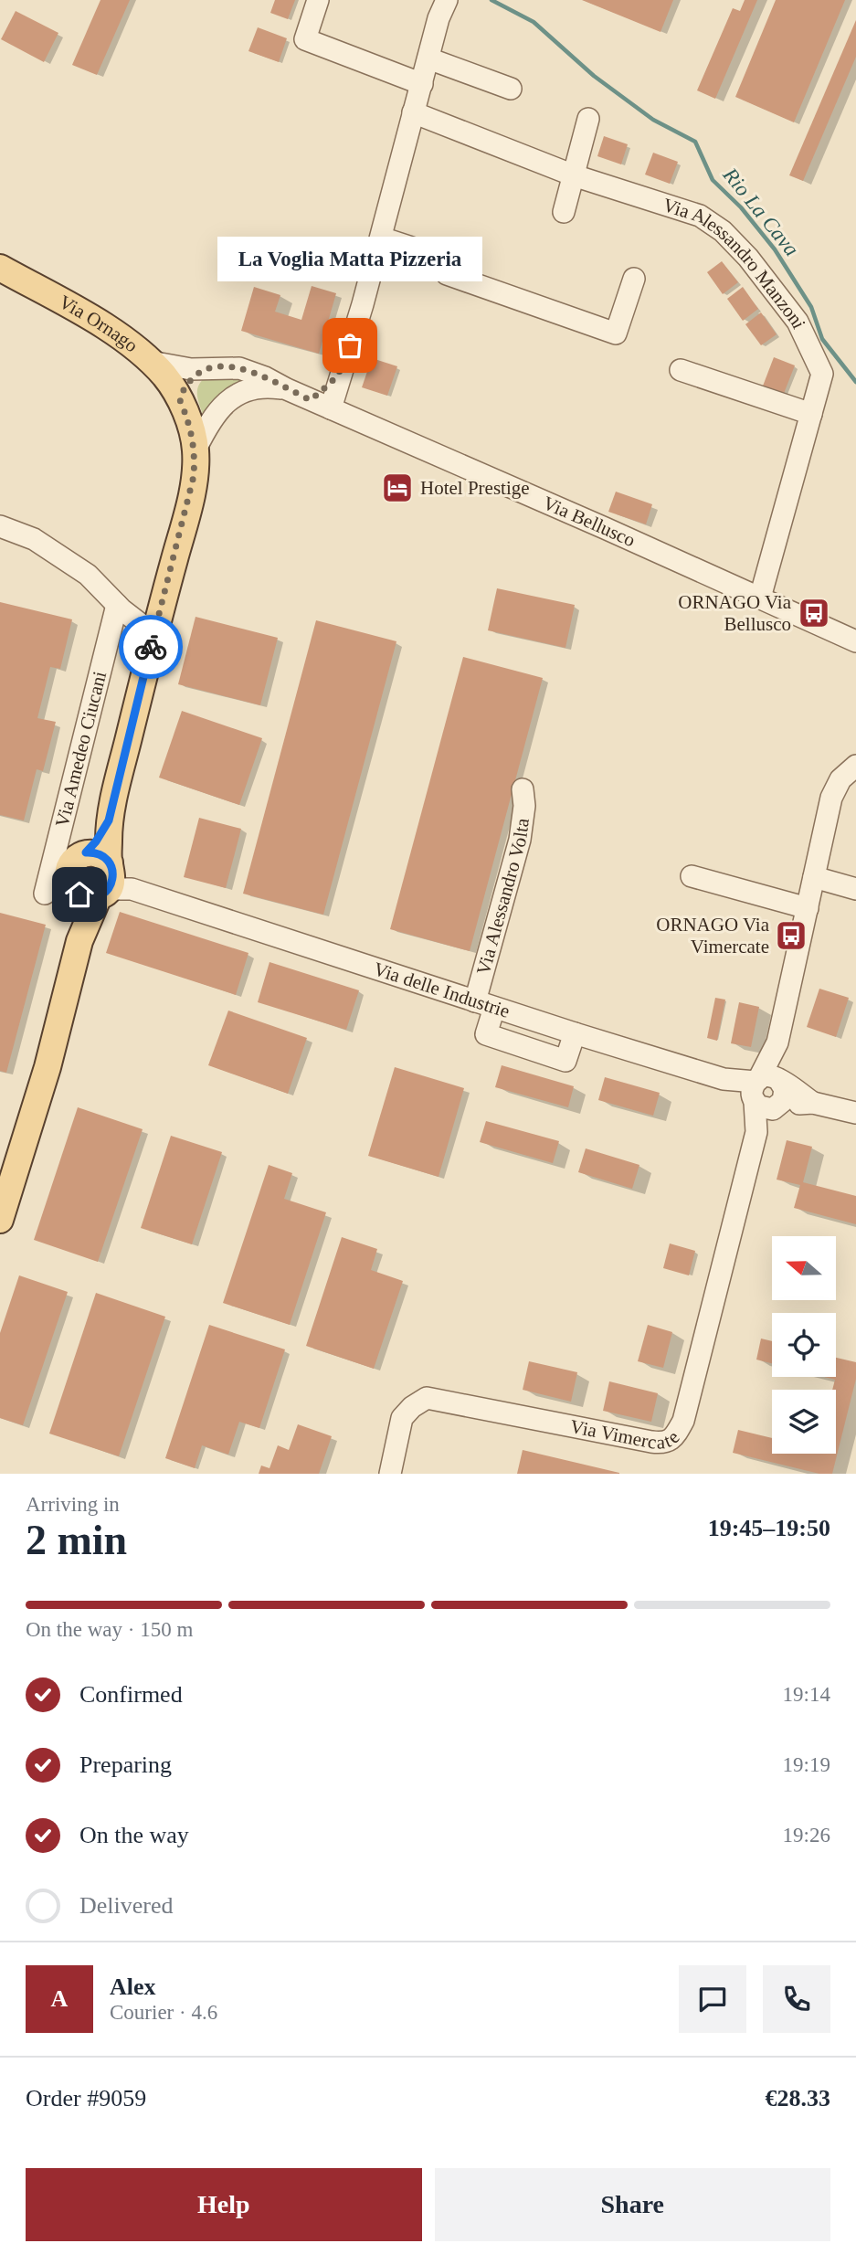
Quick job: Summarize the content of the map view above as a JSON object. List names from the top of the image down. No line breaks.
{"streets":{"main road":["Via Ornago","Via Amedeo Ciucani"],"street":["Via Alessandro Manzoni","Via Bellusco","Via Alessandro Volta","Via delle Industrie","Via Vimercate"]},"crossings":[["Via Alessandro Manzoni","Via Bellusco"],["Via Ornago","Via Bellusco"],["Via Ornago","Via Amedeo Ciucani"],["Via Bellusco","Via Amedeo Ciucani"],["Via Amedeo Ciucani","Via delle Industrie"],["Via Alessandro Volta","Via delle Industrie"],["Via delle Industrie","Via Vimercate"]],"water":["Rio La Cava"],"places":{"other":["La Voglia Matta Pizzeria"],"hotel":["Hotel Prestige"],"bus stop":["ORNAGO Via Bellusco","ORNAGO Via Vimercate"]},"north":"left","page":{"bubble":"La Voglia Matta Pizzeria","heading":["2 min","Arriving in","19:45–19:50"],"panel":["Alex","Courier · 4.6","Order #9059","€28.33"],"bar":"On the way · 150 m","list":[["Confirmed","19:14"],["Preparing","19:19"],["On the way","19:26"],"Delivered"],"round":"A","buttons":["Help","Share"]}}
